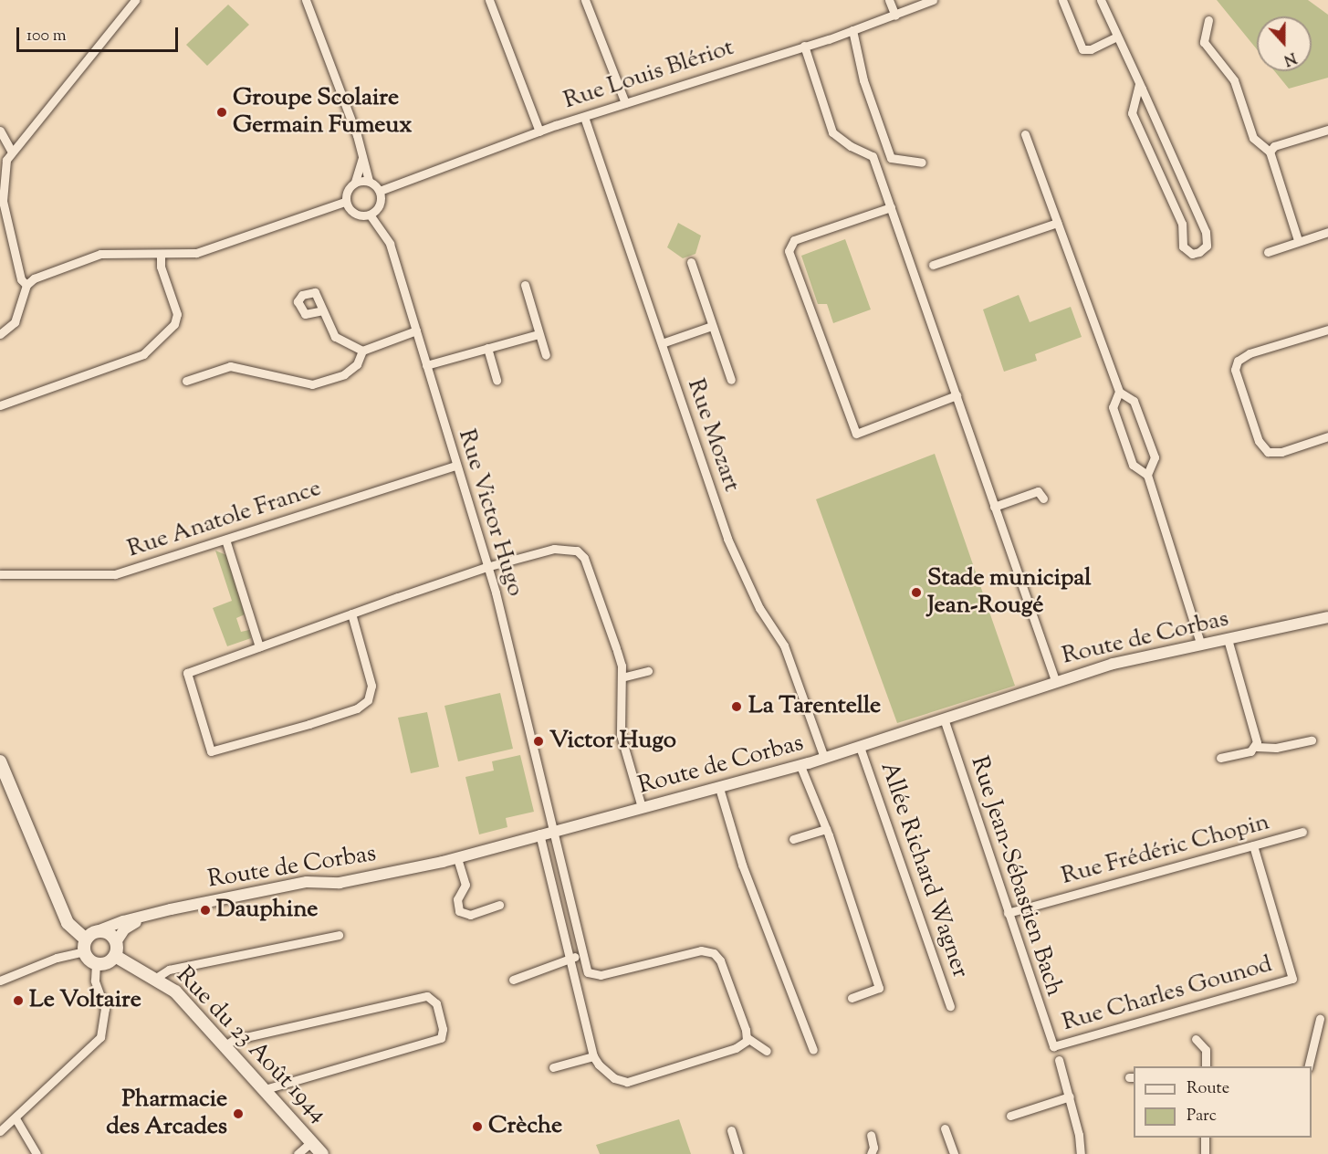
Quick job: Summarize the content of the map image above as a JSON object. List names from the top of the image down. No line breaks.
{"streets":{"main road":["Rue du 23 Août 1944"],"street":["Rue Louis Blériot","Rue Mozart","Rue Victor Hugo","Rue Anatole France","Route de Corbas","Rue Frédéric Chopin","Allée Richard Wagner","Rue Jean-Sébastien Bach","Rue Charles Gounod"]},"crossings":[["Rue Louis Blériot","Rue Mozart"],["Rue Louis Blériot","Rue Victor Hugo"],["Rue Mozart","Route de Corbas"],["Rue Victor Hugo","Rue Anatole France"],["Rue Victor Hugo","Route de Corbas"],["Route de Corbas","Allée Richard Wagner"],["Route de Corbas","Rue Jean-Sébastien Bach"],["Route de Corbas","Rue du 23 Août 1944"],["Rue Frédéric Chopin","Rue Jean-Sébastien Bach"],["Rue Frédéric Chopin","Rue Charles Gounod"],["Rue Jean-Sébastien Bach","Rue Charles Gounod"]],"places":["Groupe Scolaire Germain Fumeux","Stade municipal Jean-Rougé","La Tarentelle","Victor Hugo","Dauphine","Le Voltaire","Pharmacie des Arcades","Crèche"],"legend":["Route","Parc"],"scale_bar":"100 m","north":"bottom"}
